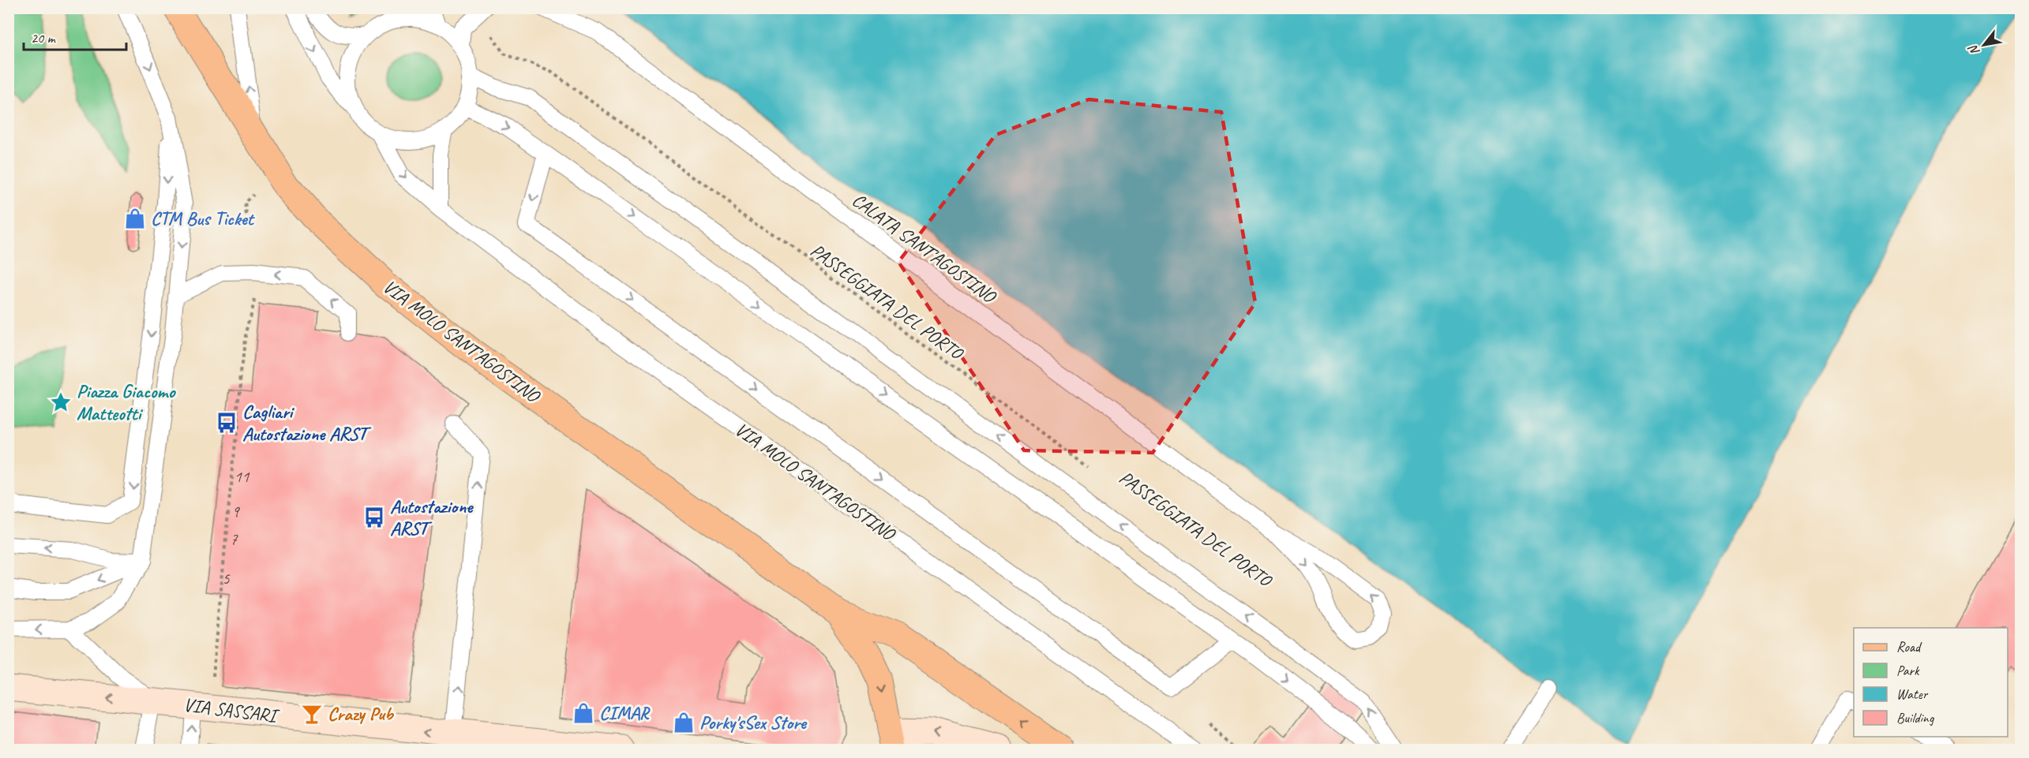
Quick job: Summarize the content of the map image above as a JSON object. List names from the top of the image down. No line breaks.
{"streets":{"main road":["VIA MOLO SANT'AGOSTINO"],"street":["VIA SASSARI"],"lane":["CALATA SANT'AGOSTINO"],"path":["PASSEGGIATA DEL PORTO"]},"one_way":["VIA SASSARI"],"places":{"shop":["CTM Bus Ticket","CIMAR","Porky'sSex Store"],"place":["Piazza Giacomo Matteotti"],"bus stop":["Cagliari Autostazione ARST","Autostazione ARST"],"bar":["Crazy Pub"]},"house_numbers":["11","9","7","5"],"legend":["Road","Park","Water","Building"],"scale_bar":"20 m","north":"bottom left"}
